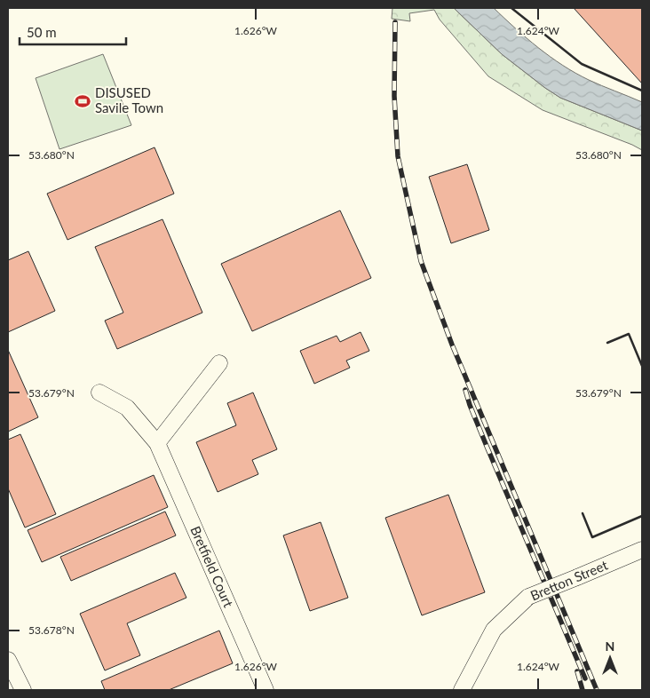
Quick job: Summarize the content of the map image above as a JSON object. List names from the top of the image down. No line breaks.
{"streets":{"street":["Bretfield Court","Bretton Street"]},"places":{"sports":["DISUSED Savile Town"]},"scale_bar":"50 m","north":"top","coordinates":["1.626°W","1.624°W","53.680°N","53.679°N","53.678°N"]}
